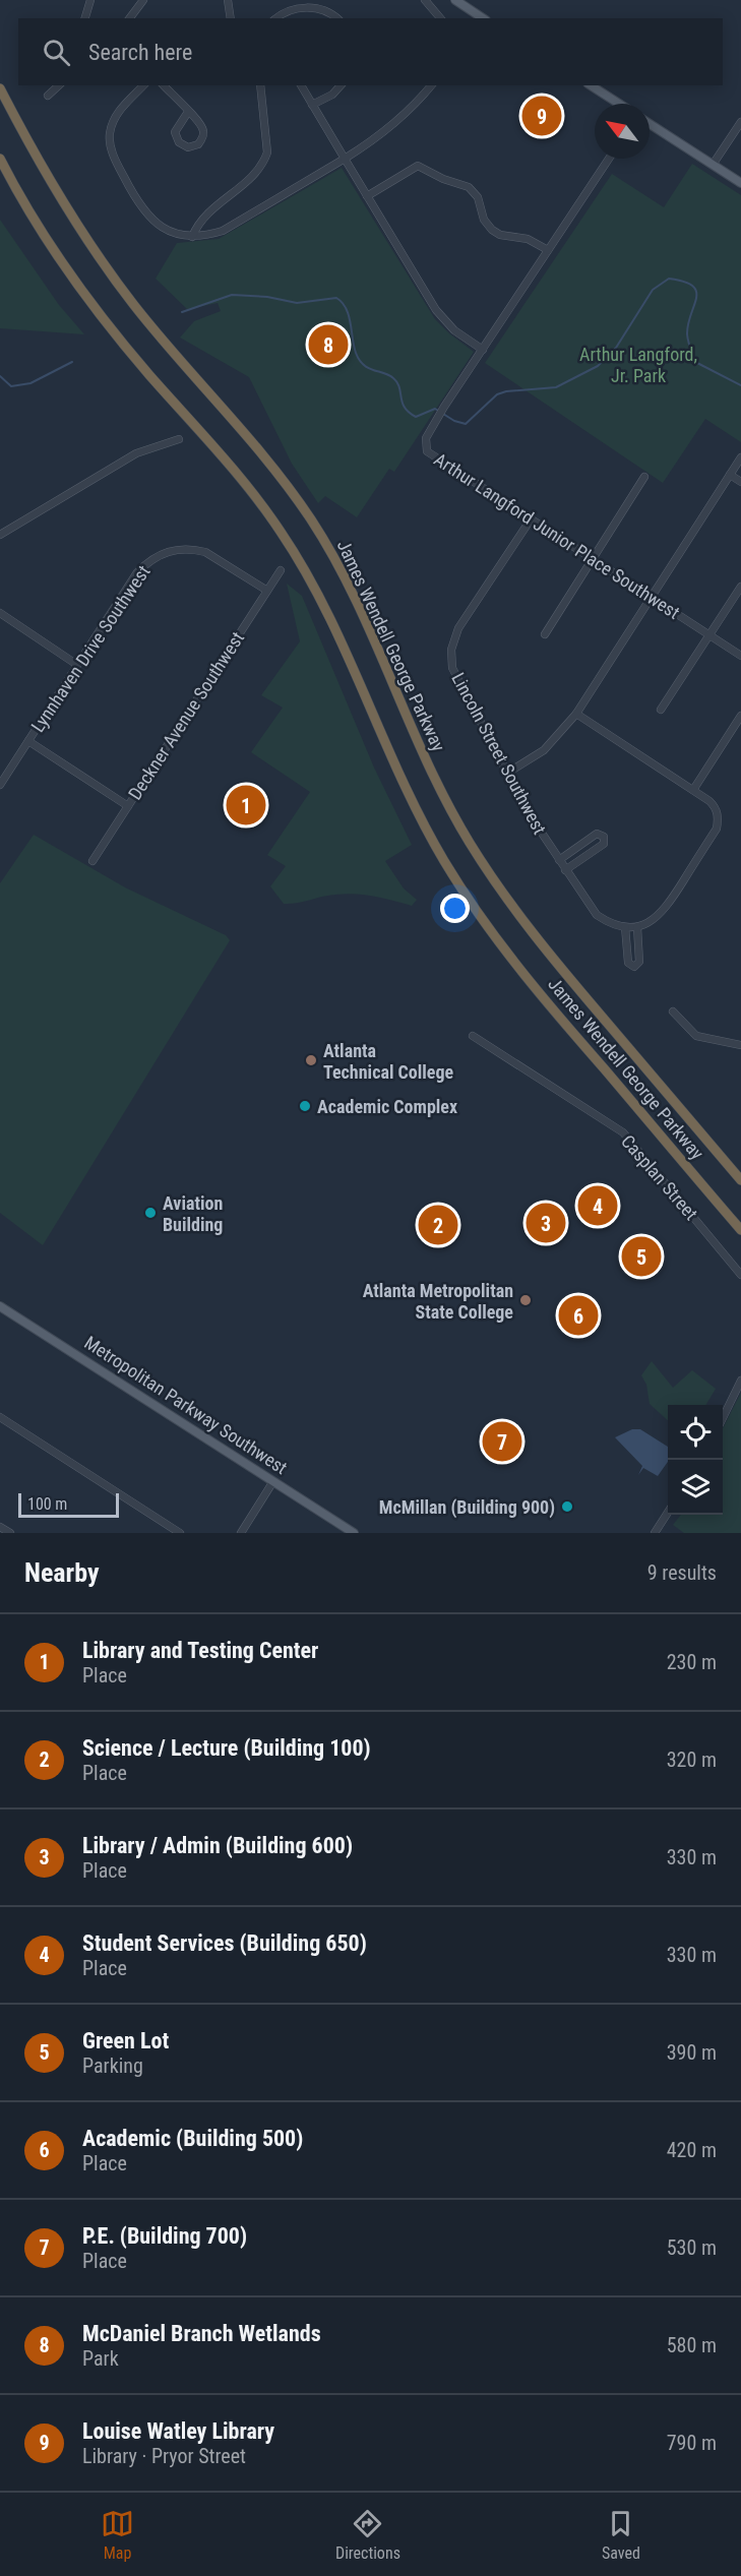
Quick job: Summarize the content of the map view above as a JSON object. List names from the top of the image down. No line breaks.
{"streets":{"highway":["James Wendell George Parkway"],"main road":["Metropolitan Parkway Southwest"],"street":["Arthur Langford Junior Place Southwest","Lynnhaven Drive Southwest","Deckner Avenue Southwest","Lincoln Street Southwest","Casplan Street"]},"crossings":[["Arthur Langford Junior Place Southwest","Lincoln Street Southwest"],["Lynnhaven Drive Southwest","Deckner Avenue Southwest"]],"parks":["Arthur Langford, Jr. Park"],"places":["Atlanta Technical College","Academic Complex","Aviation Building","Atlanta Metropolitan State College","McMillan (Building 900)"],"scale_bar":"100 m","north":"top left","page":{"search":"Search here","pins":["9","8","1","4","3","2","5","6","7"],"scale":"100 m","heading":["Nearby","9 results"],"list":[{"mark":"1","name":"Library and Testing Center","note":"Place","value":"230 m"},{"mark":"2","name":"Science / Lecture (Building 100)","note":"Place","value":"320 m"},{"mark":"3","name":"Library / Admin (Building 600)","note":"Place","value":"330 m"},{"mark":"4","name":"Student Services (Building 650)","note":"Place","value":"330 m"},{"mark":"5","name":"Green Lot","note":"Parking","value":"390 m"},{"mark":"6","name":"Academic (Building 500)","note":"Place","value":"420 m"},{"mark":"7","name":"P.E. (Building 700)","note":"Place","value":"530 m"},{"mark":"8","name":"McDaniel Branch Wetlands","note":"Park","value":"580 m"},{"mark":"9","name":"Louise Watley Library","note":"Library · Pryor Street","value":"790 m"}],"nav":["Map","Directions","Saved"]}}
